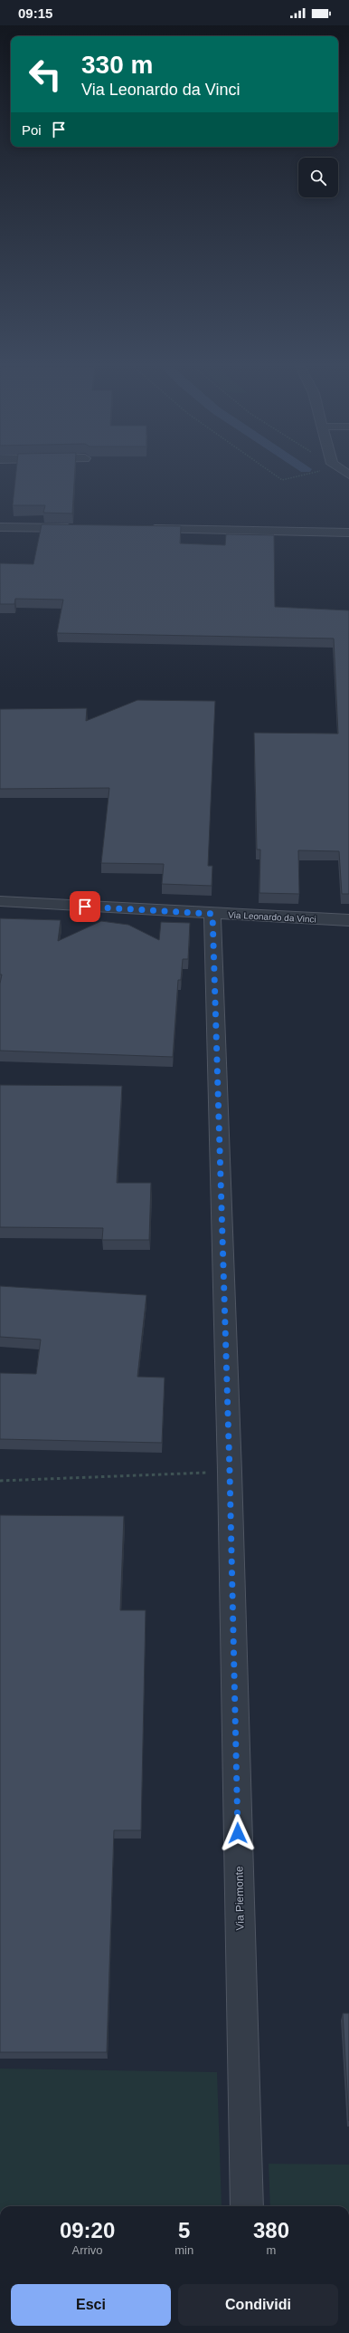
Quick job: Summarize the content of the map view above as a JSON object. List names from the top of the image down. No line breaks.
{"streets":{"street":["Via Leonardo da Vinci","Via Piemonte"]},"crossings":[["Via Leonardo da Vinci","Via Piemonte"]],"page":{"status":"09:15","turn":["330 m","Via Leonardo da Vinci"],"then":"Poi","eta":["09:20","Arrivo","5","min","380","m"],"buttons":["Esci","Condividi"]}}
